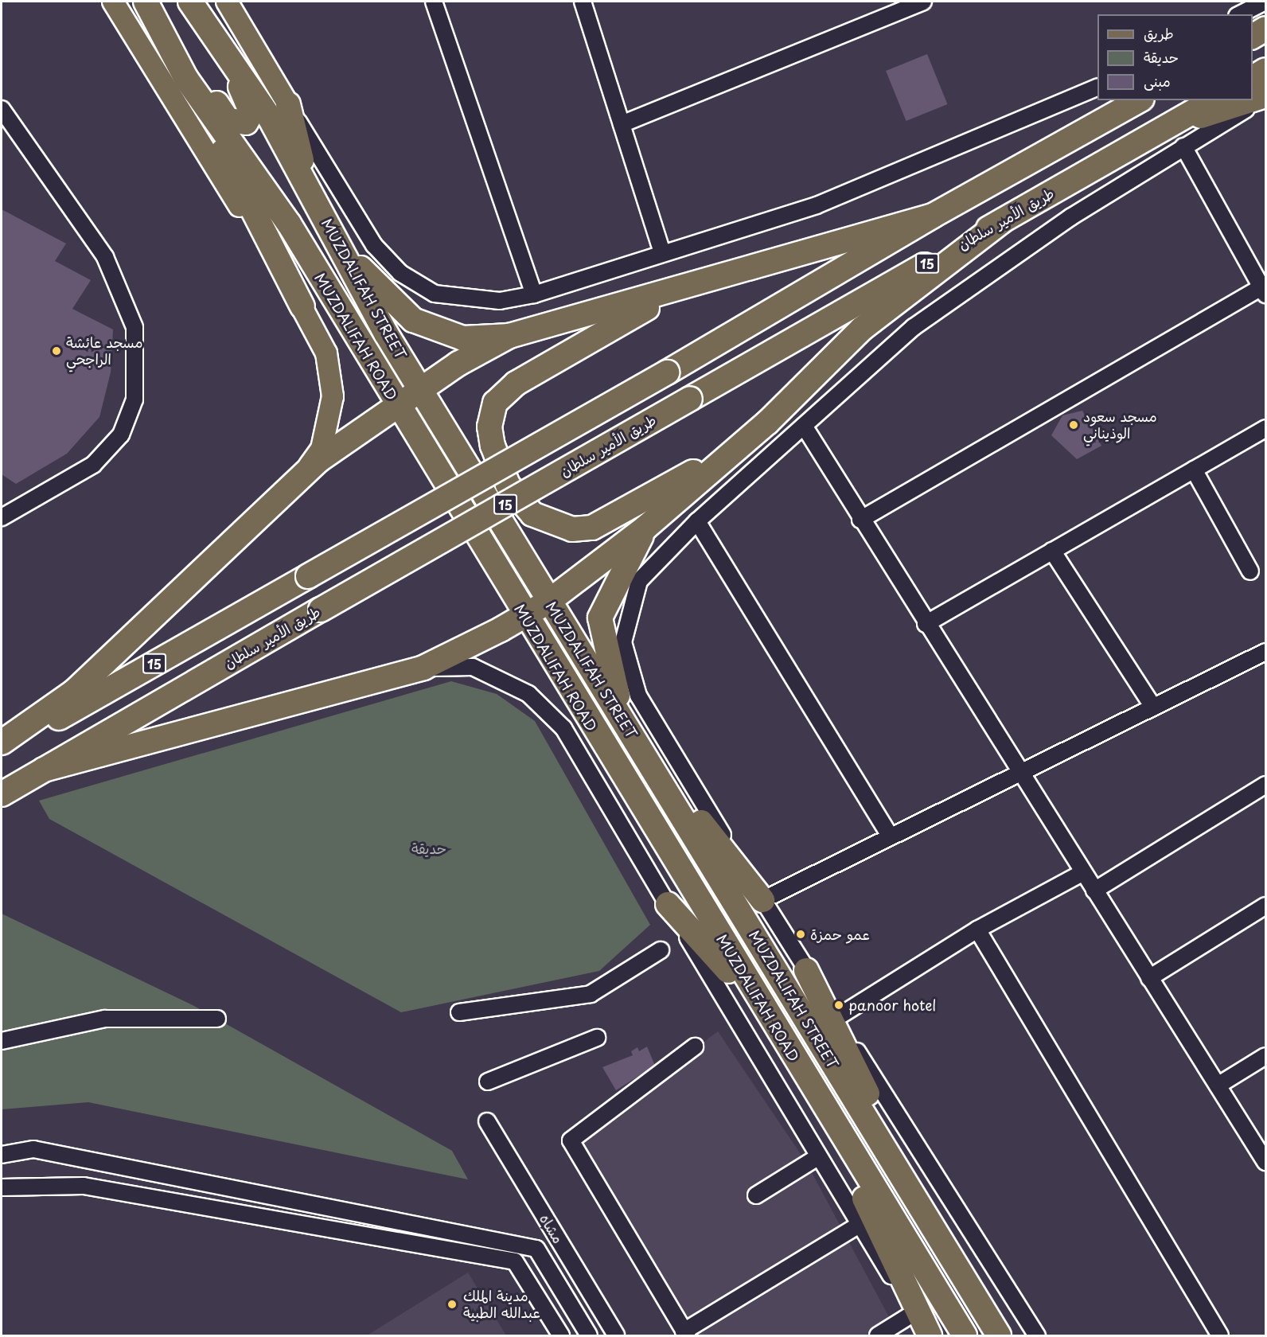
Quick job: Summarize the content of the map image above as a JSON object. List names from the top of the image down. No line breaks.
{"streets":{"highway":["طريق الأمير سلطان","15","MUZDALIFAH STREET","MUZDALIFAH ROAD"],"street":["مشاه"]},"parks":["حديقة"],"places":["مسجد عائشة الراجحي","مسجد سعود الوذيناني","عمو حمزة","panoor hotel","مدينة الملك عبدالله الطبية"],"legend":["طريق","حديقة","مبنى"]}
